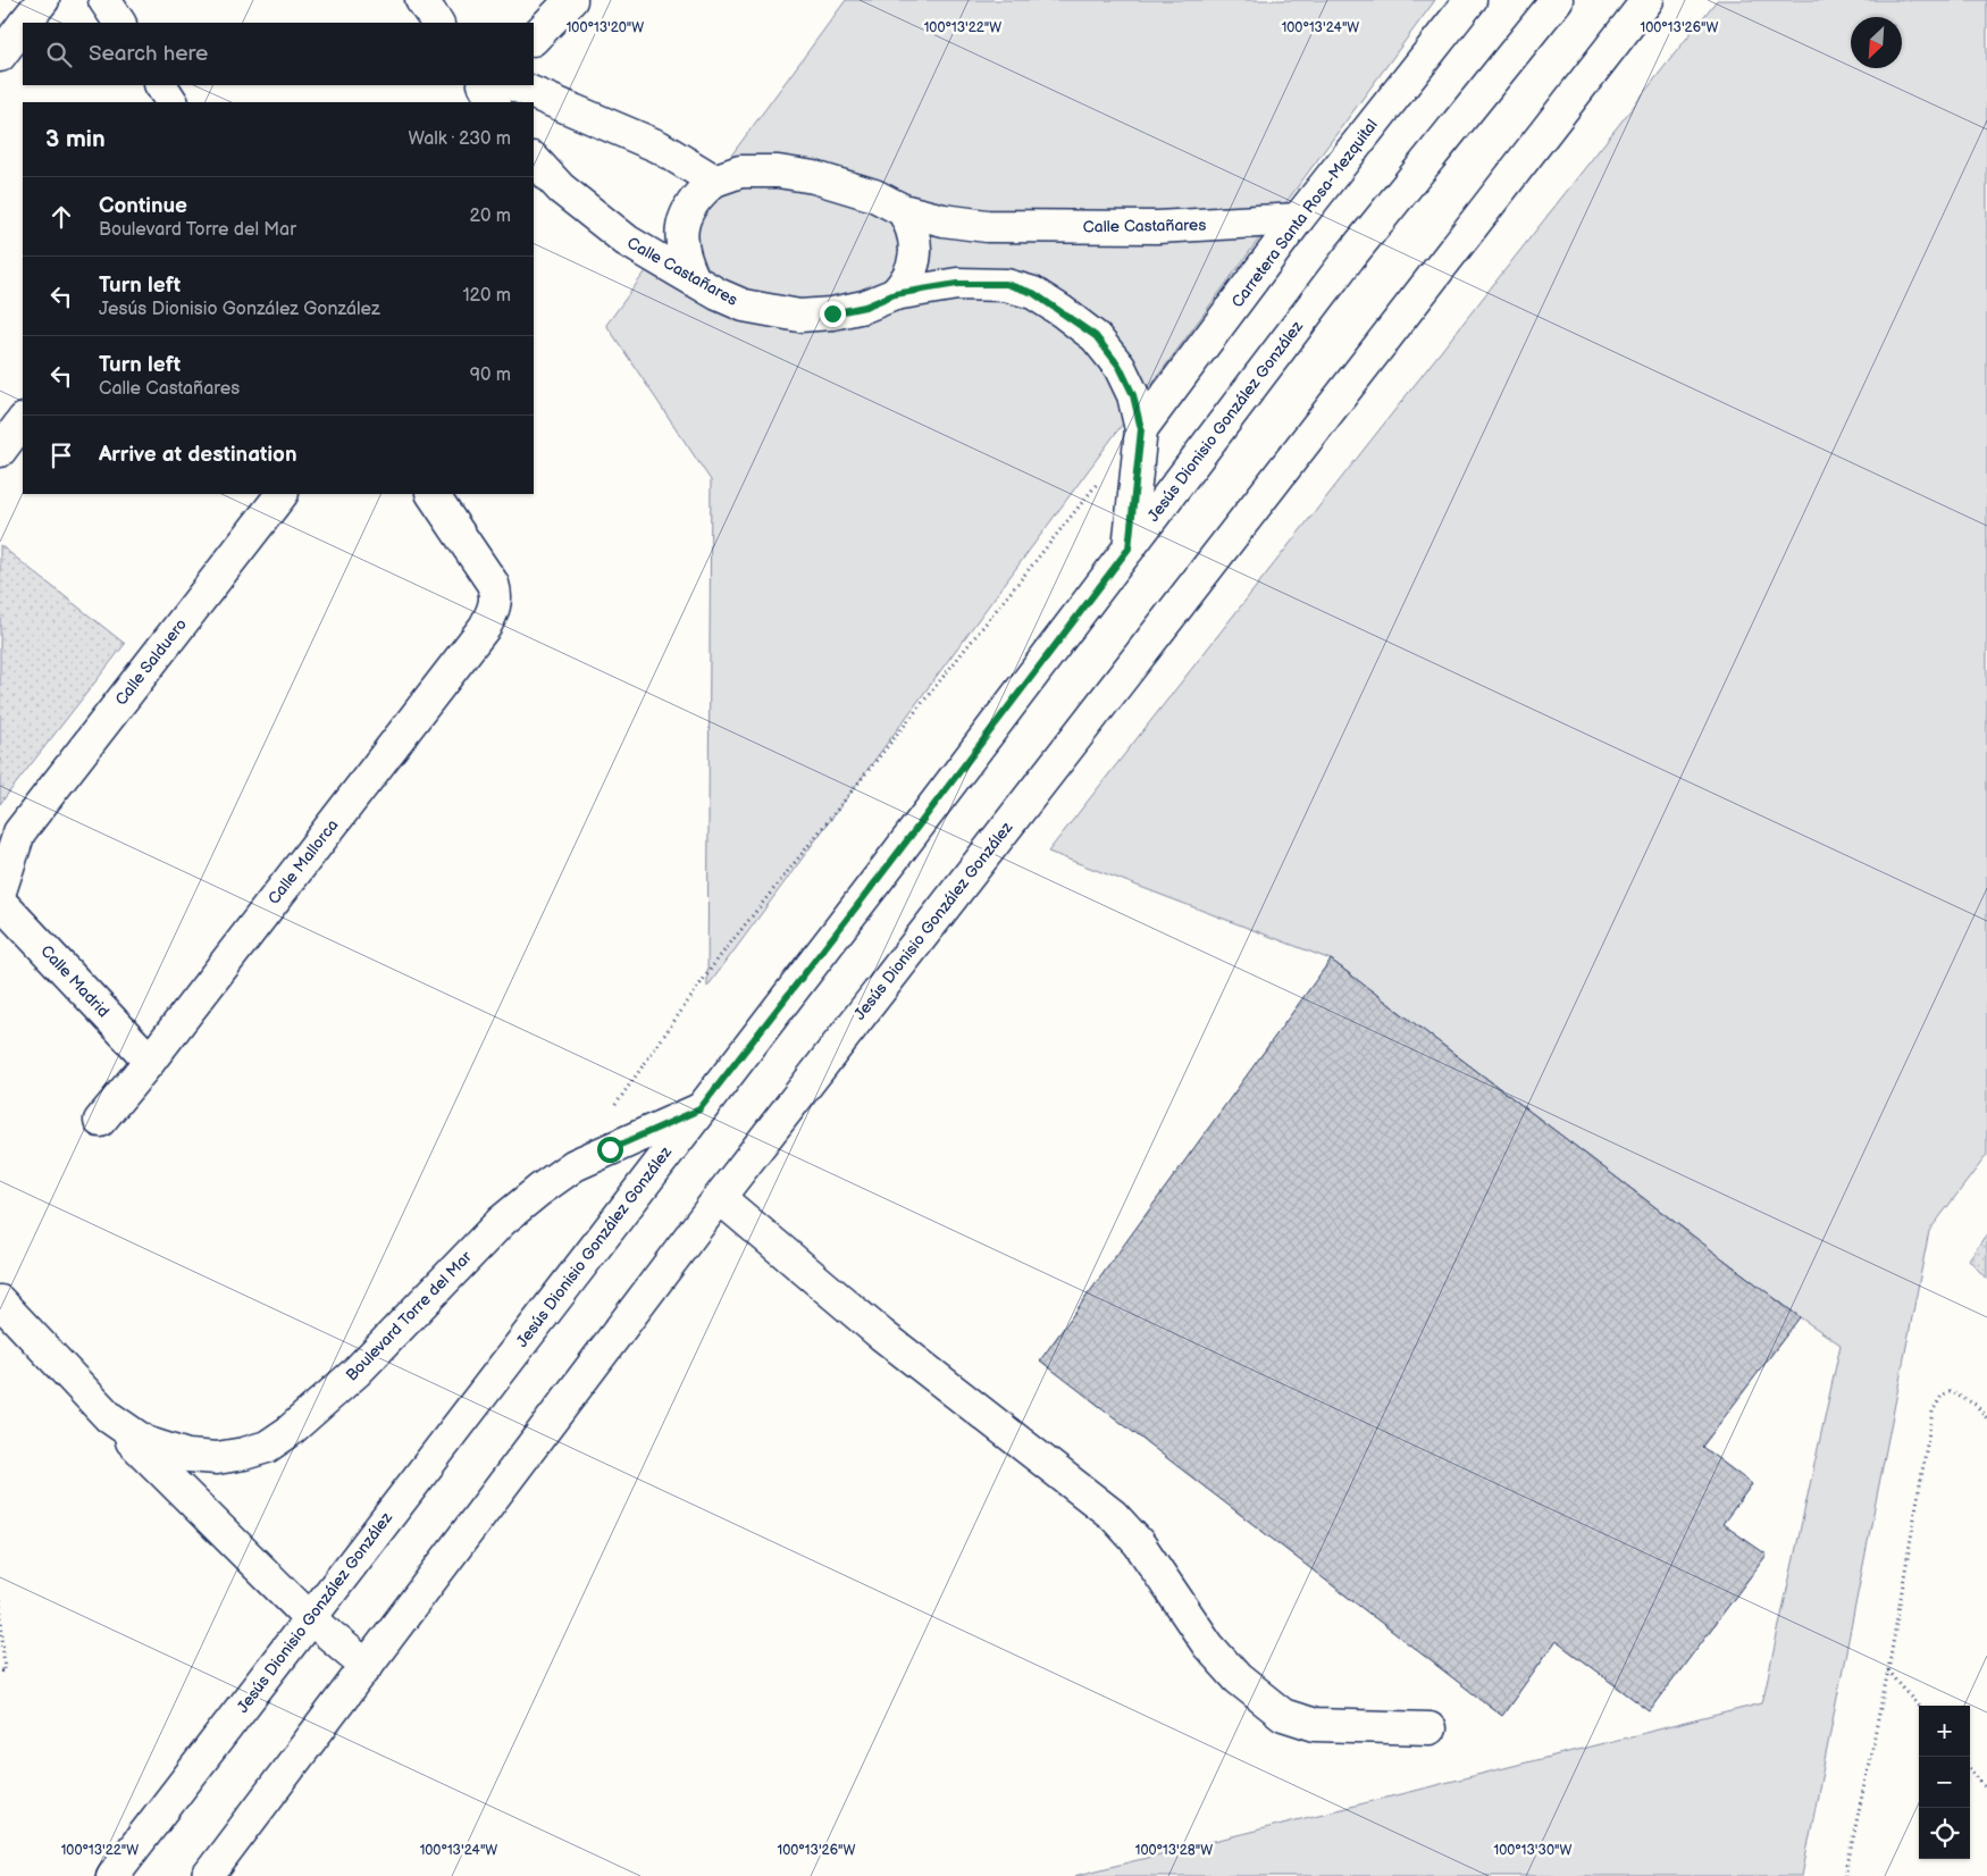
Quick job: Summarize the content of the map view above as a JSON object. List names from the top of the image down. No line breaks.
{"streets":{"street":["Carretera Santa Rosa-Mezquital","Calle Castañares","Jesús Dionisio González González","Calle Salduero","Calle Mallorca","Calle Madrid","Boulevard Torre del Mar"]},"crossings":[["Carretera Santa Rosa-Mezquital","Calle Castañares"],["Calle Castañares","Jesús Dionisio González González"],["Jesús Dionisio González González","Boulevard Torre del Mar"],["Calle Mallorca","Calle Madrid"]],"north":"bottom left","page":{"search":"Search here","heading":["3 min","Walk · 230 m"],"list":[["Continue","Boulevard Torre del Mar","20 m"],["Turn left","Jesús Dionisio González González","120 m"],["Turn left","Calle Castañares","90 m"],"Arrive at destination"],"map_buttons":["+","−"]},"coordinates":["100°13'20\"W","100°13'22\"W","100°13'24\"W","100°13'26\"W","100°13'28\"W","100°13'30\"W"]}
